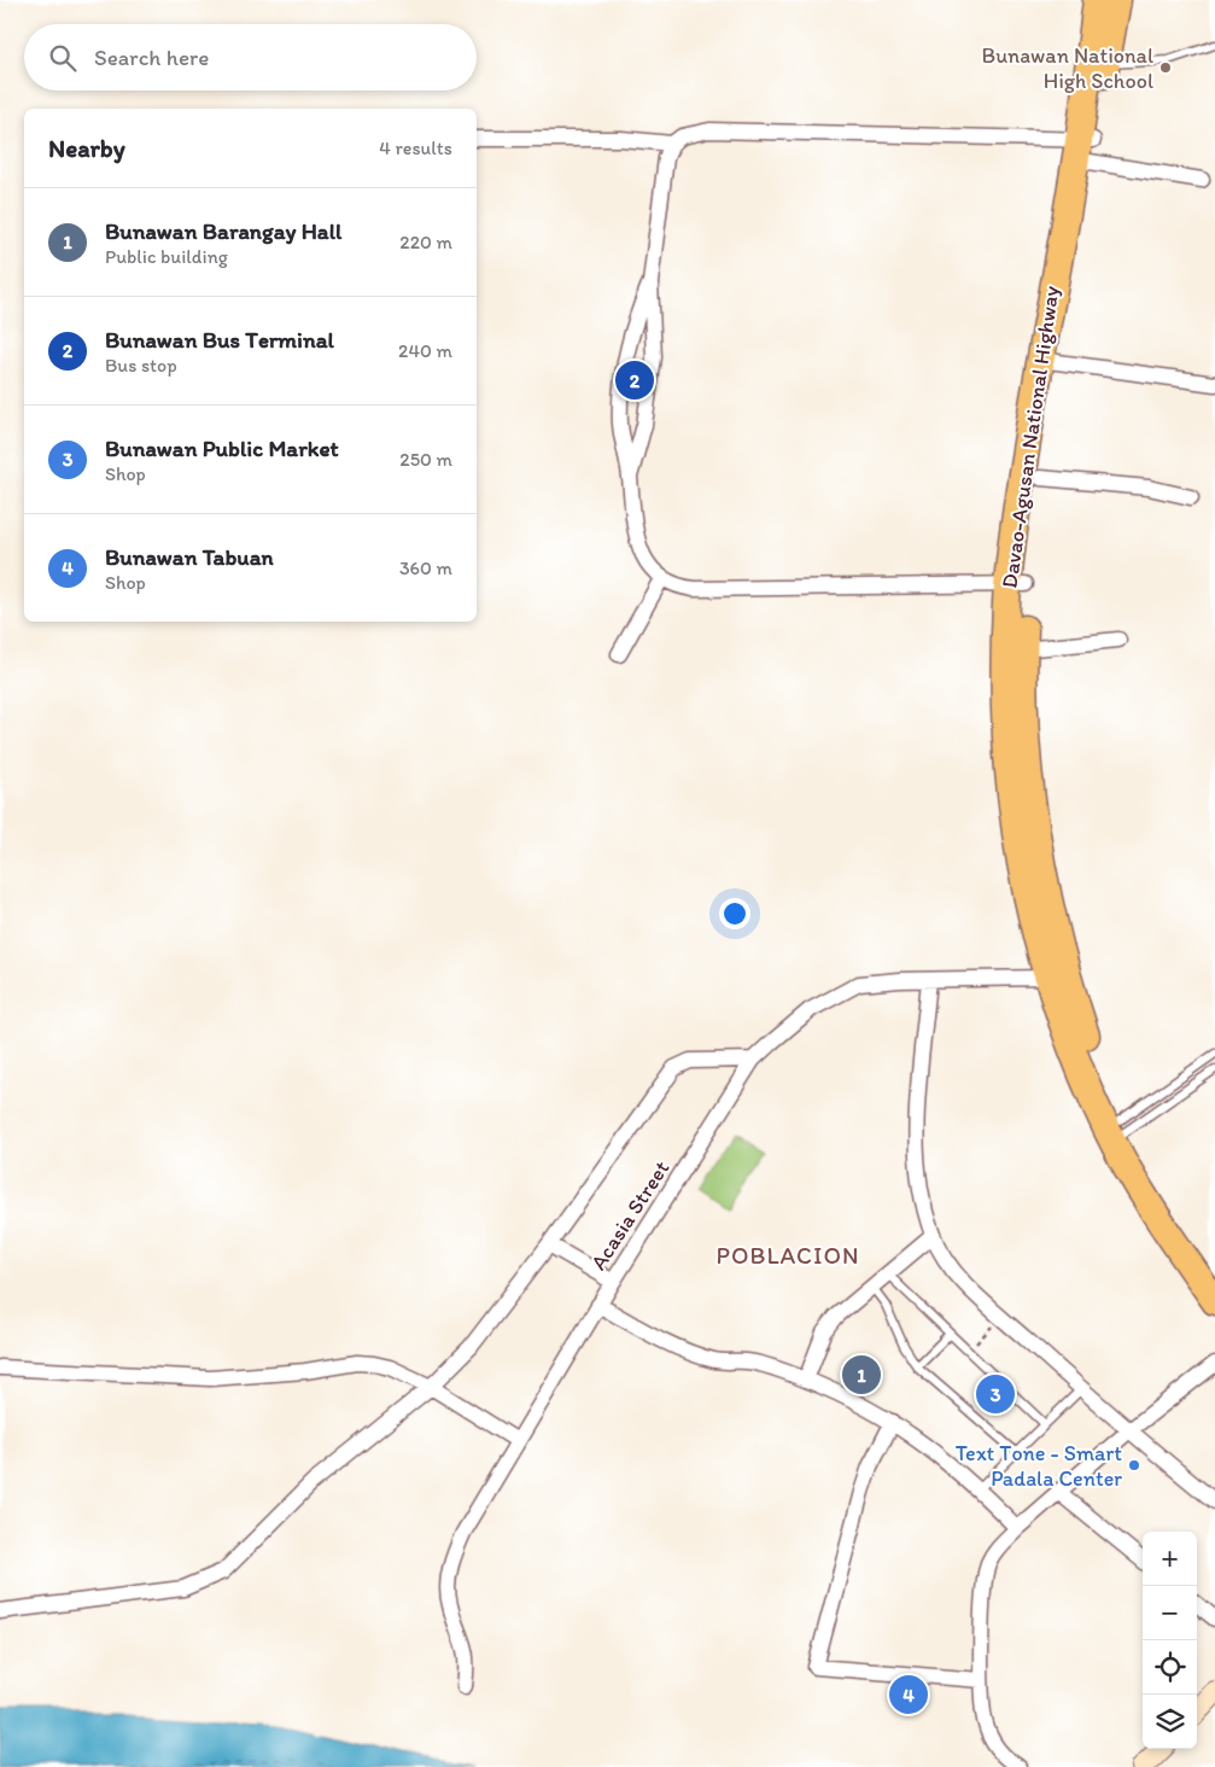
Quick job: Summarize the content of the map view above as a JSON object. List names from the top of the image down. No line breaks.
{"streets":{"highway":["Davao-Agusan National Highway"],"street":["Acasia Street"]},"crossings":[["Davao-Agusan National Highway","Acasia Street"]],"districts":["POBLACION"],"places":["Bunawan National High School","Text Tone - Smart Padala Center"],"page":{"search":"Search here","heading":["Nearby","4 results"],"list":[{"mark":"1","name":"Bunawan Barangay Hall","note":"Public building","value":"220 m"},{"mark":"2","name":"Bunawan Bus Terminal","note":"Bus stop","value":"240 m"},{"mark":"3","name":"Bunawan Public Market","note":"Shop","value":"250 m"},{"mark":"4","name":"Bunawan Tabuan","note":"Shop","value":"360 m"}],"pins":["2","1","3","4"],"map_buttons":["+","−"]}}
